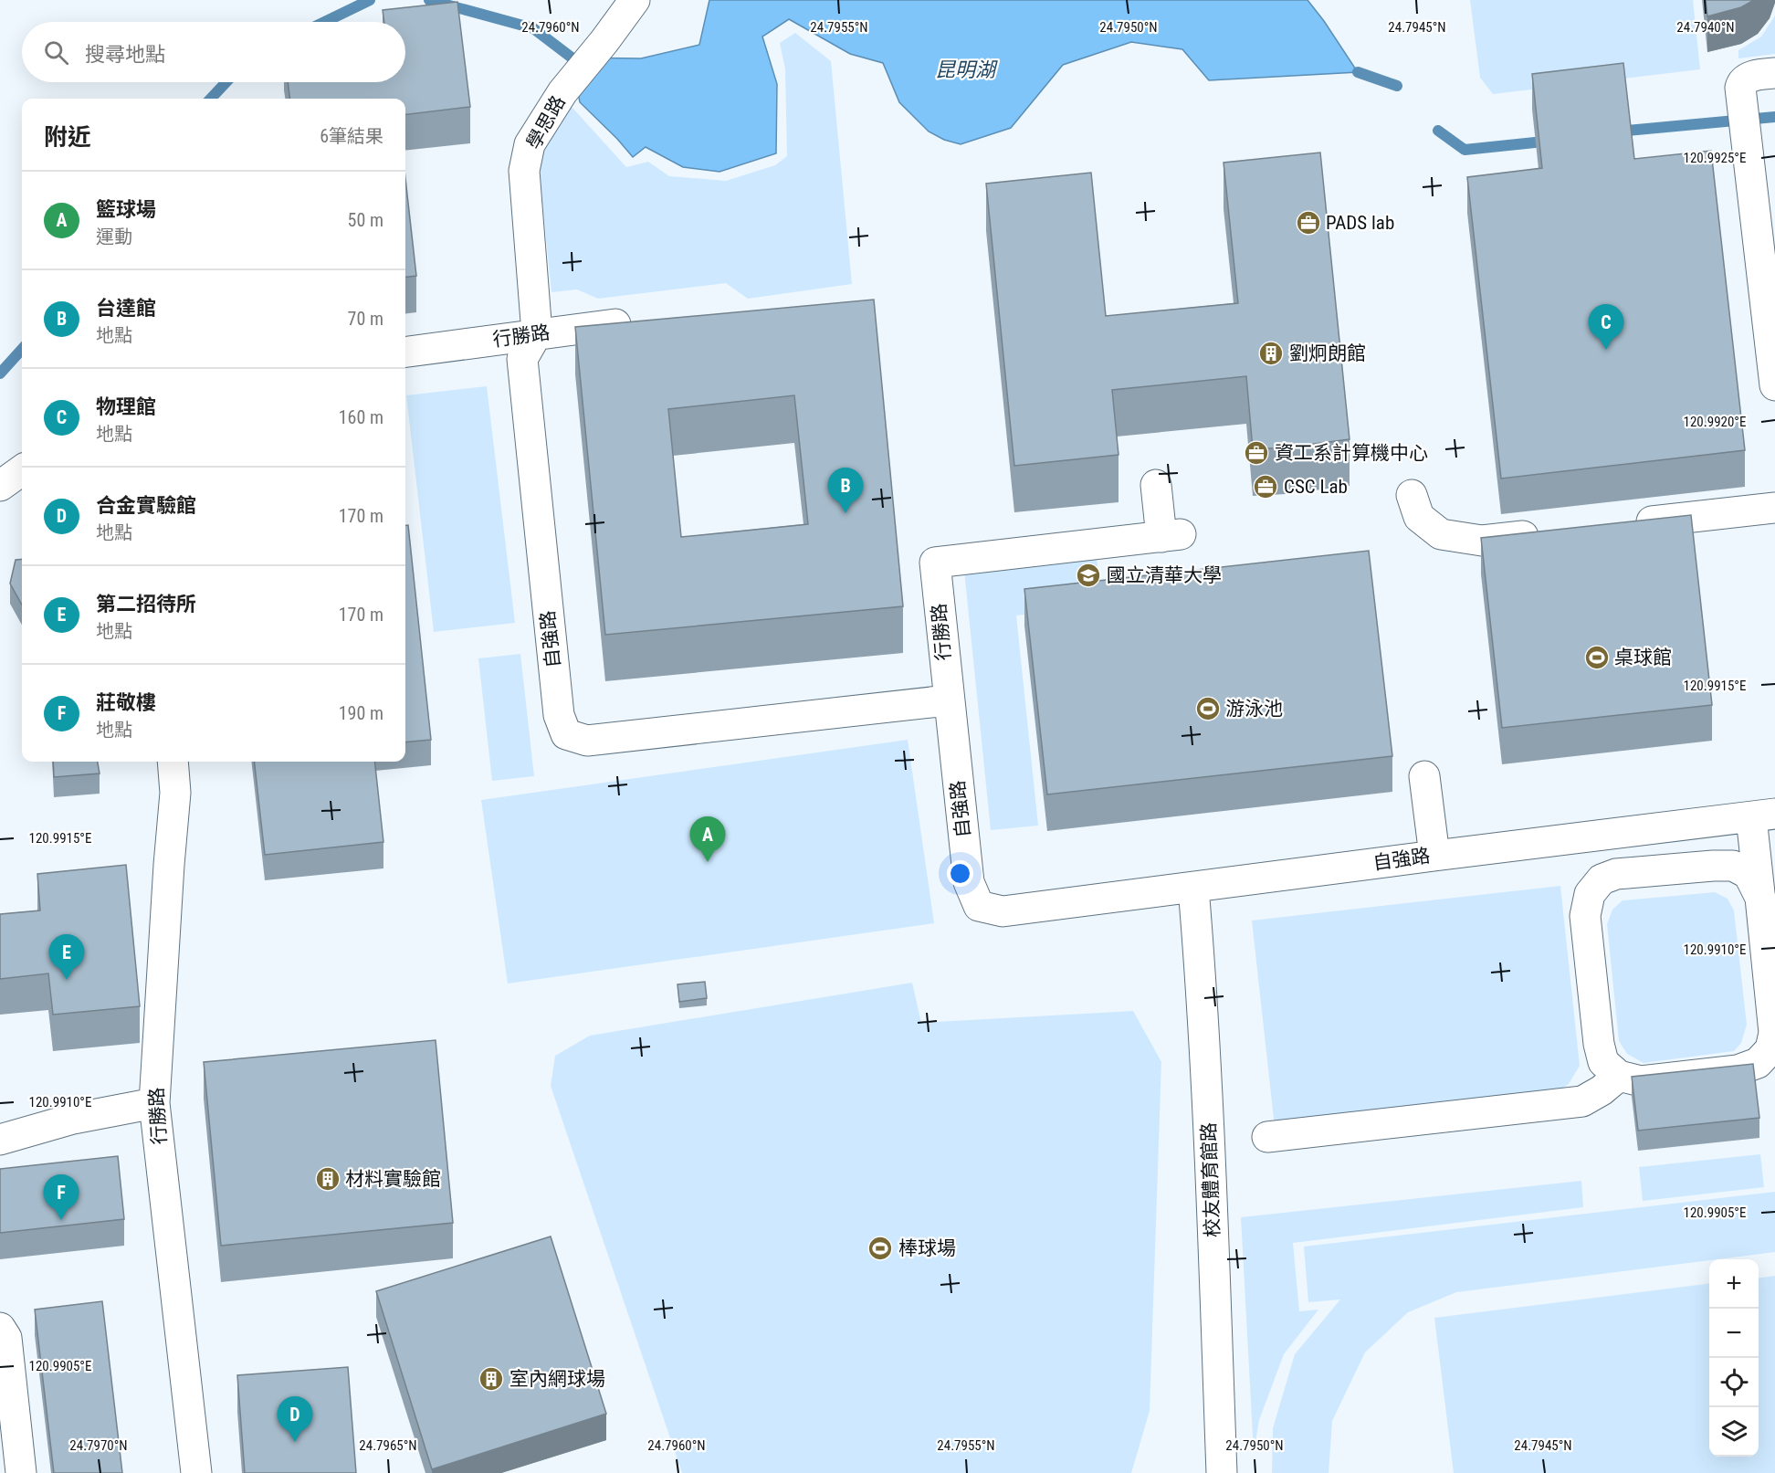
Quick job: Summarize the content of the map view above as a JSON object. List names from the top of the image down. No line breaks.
{"streets":{"lane":["學思路","行勝路","自強路","校友體育館路"]},"crossings":[["學思路","行勝路"],["學思路","自強路"],["行勝路","自強路"],["自強路","校友體育館路"]],"water":["昆明湖"],"places":{"office":["PADS lab","資工系計算機中心","CSC Lab"],"building":["劉炯朗館","材料實驗館","室內網球場"],"school or university":["國立清華大學"],"sports":["桌球館","游泳池","棒球場"]},"page":{"search":"搜尋地點","heading":["附近","6筆結果"],"list":[{"mark":"A","name":"籃球場","note":"運動","value":"50 m"},{"mark":"B","name":"台達館","note":"地點","value":"70 m"},{"mark":"C","name":"物理館","note":"地點","value":"160 m"},{"mark":"D","name":"合金實驗館","note":"地點","value":"170 m"},{"mark":"E","name":"第二招待所","note":"地點","value":"170 m"},{"mark":"F","name":"莊敬樓","note":"地點","value":"190 m"}],"pins":["C","B","A","E","F","D"],"map_buttons":["+","−"]},"coordinates":["24.7960°N","24.7955°N","24.7950°N","24.7945°N","24.7940°N","120.9925°E","120.9920°E","120.9915°E","120.9910°E","120.9905°E","24.7970°N","24.7965°N"]}
